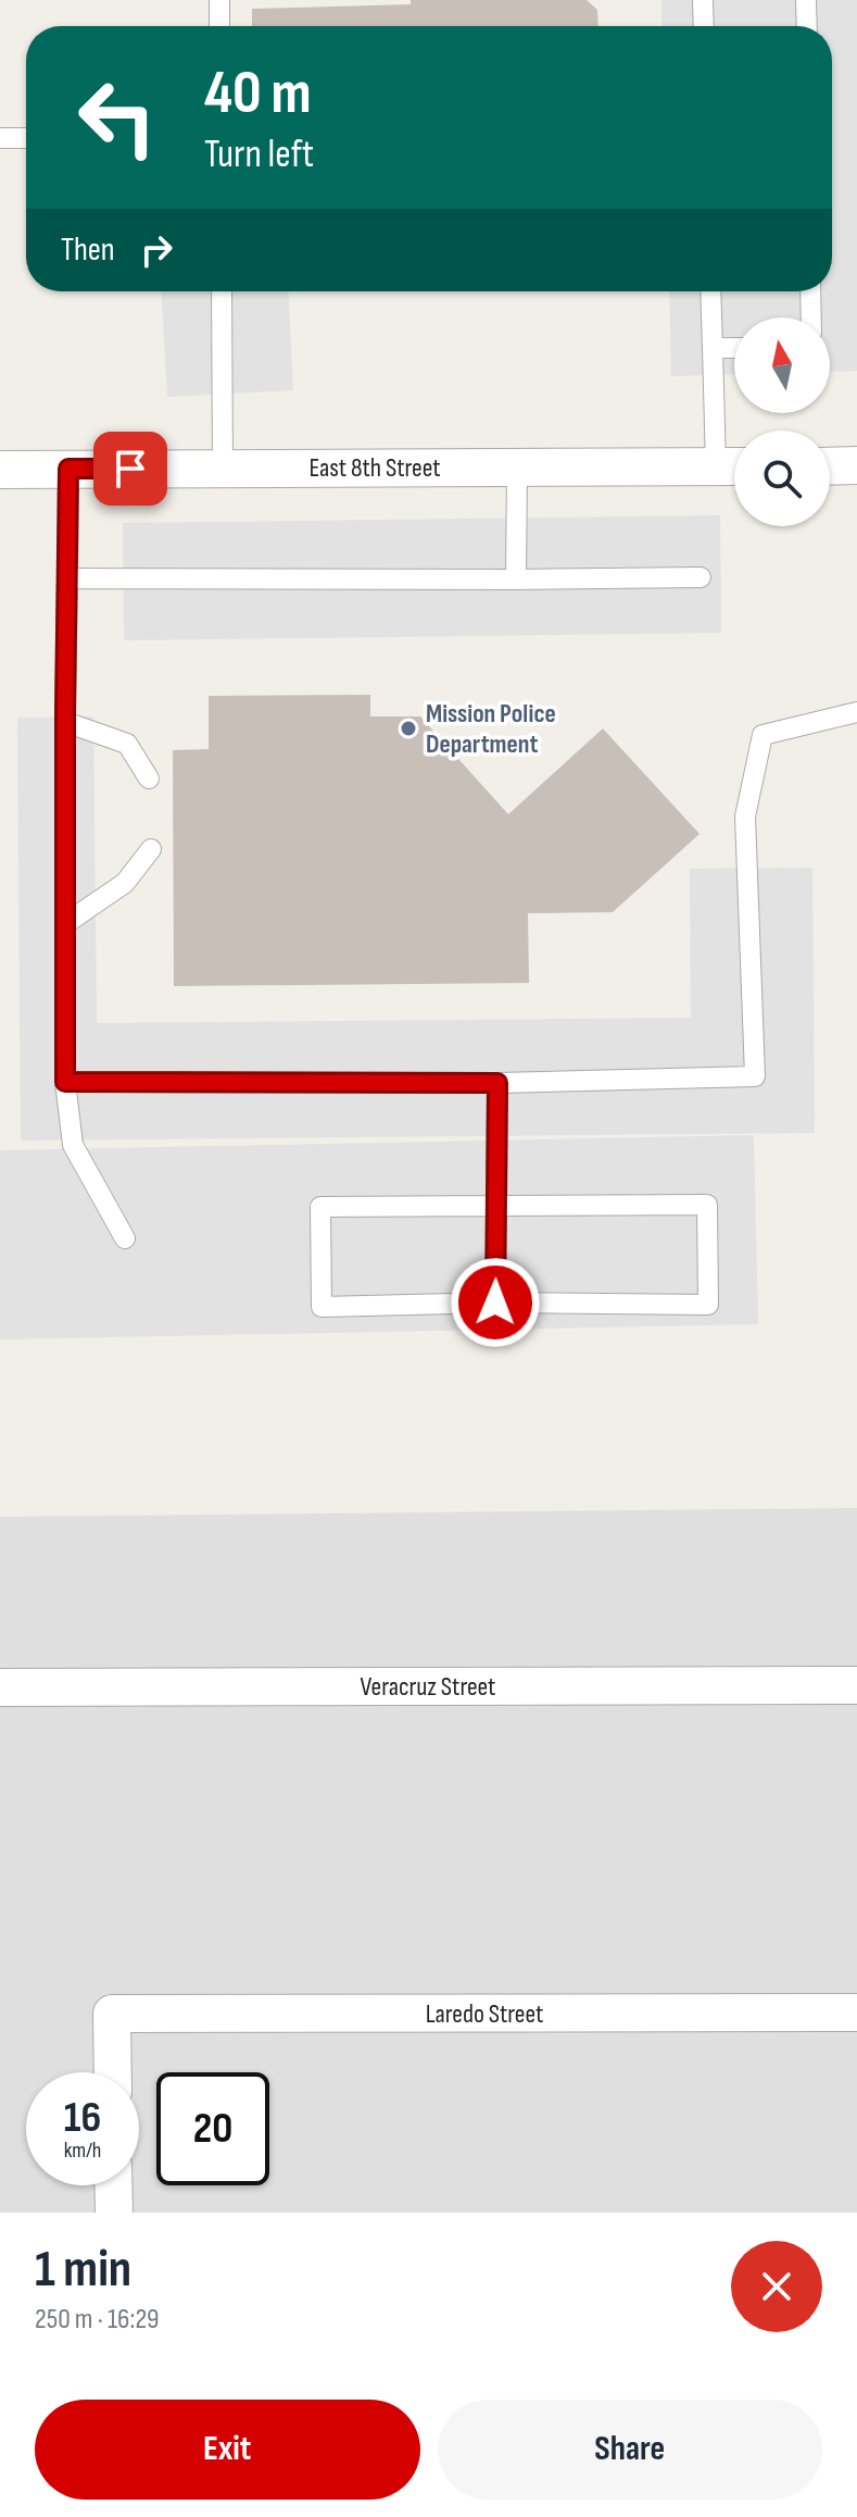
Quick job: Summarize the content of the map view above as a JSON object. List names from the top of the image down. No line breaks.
{"streets":{"street":["East 8th Street","Veracruz Street","Laredo Street"]},"places":["Mission Police Department"],"north":"top","page":{"turn":["40 m","Turn left"],"then":"Then","speed":"16 km/h","limit":"20","heading":["1 min","250 m · 16:29"],"buttons":["Exit","Share"]}}
